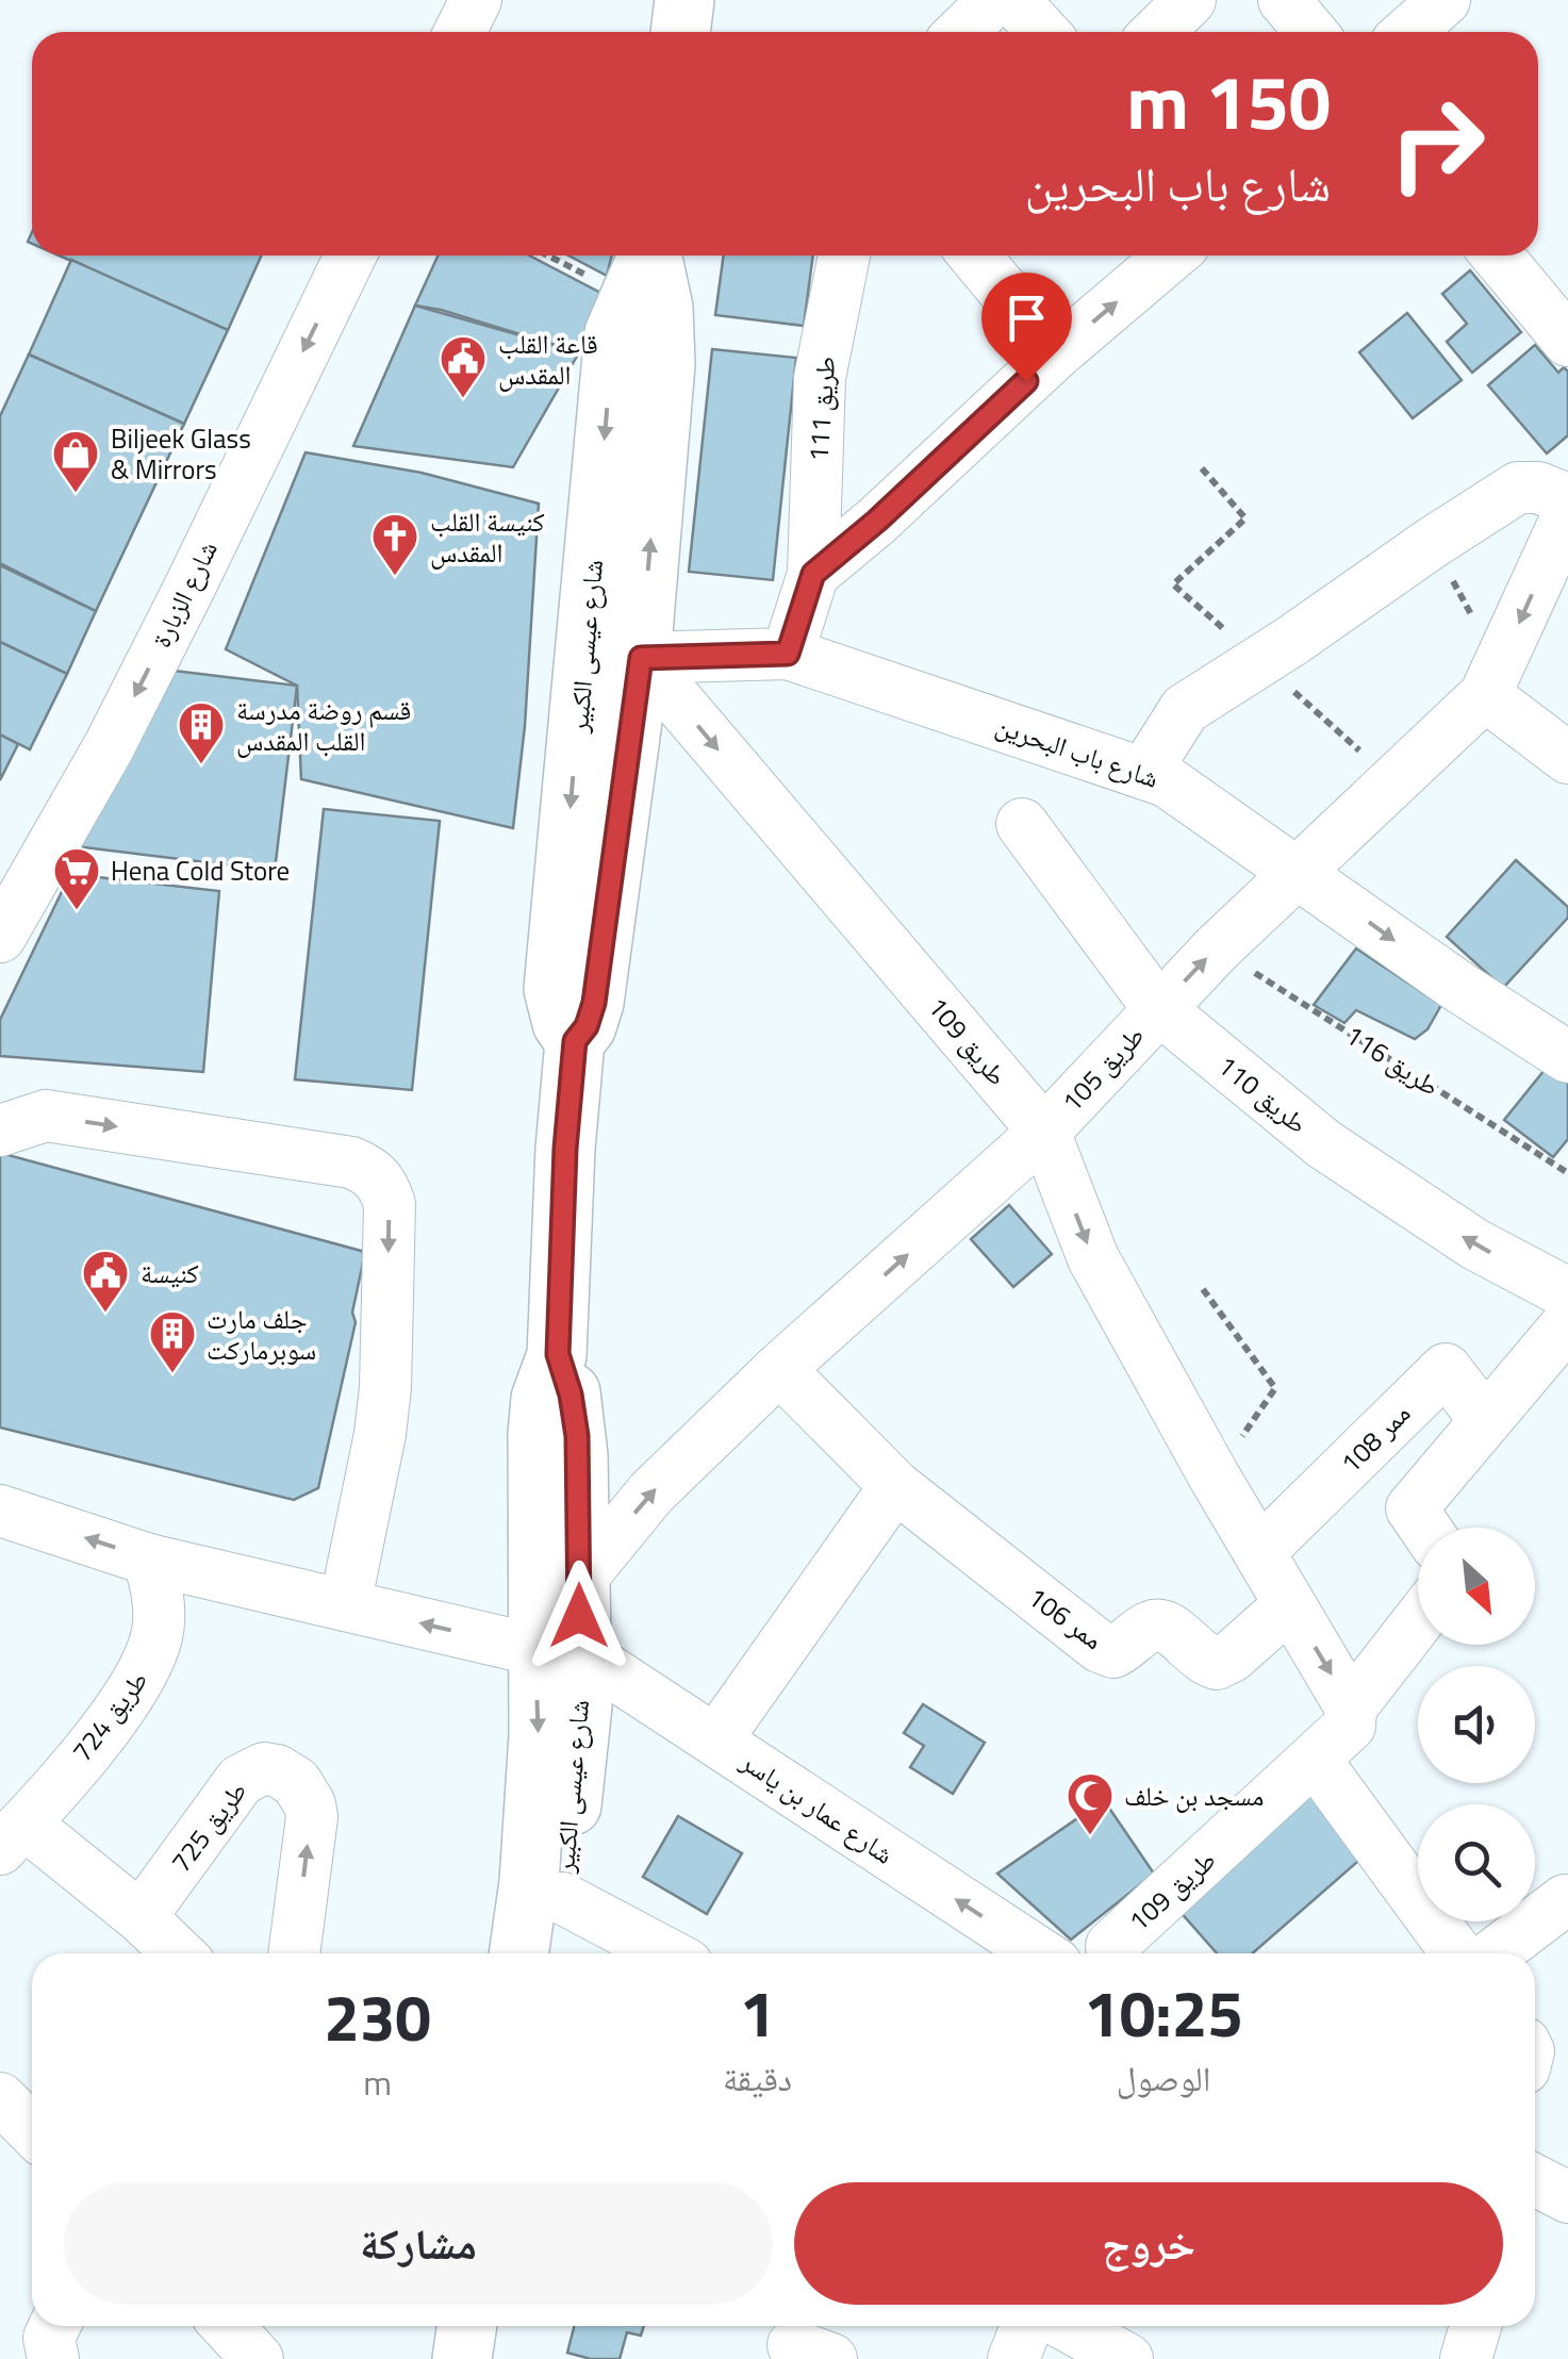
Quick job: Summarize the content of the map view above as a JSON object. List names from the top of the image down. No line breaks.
{"streets":{"main road":["شارع عيسى الكبير"],"street":["طريق 111","شارع الزبارة","شارع باب البحرين","طريق 109","طريق 105","طريق 110","ممر 108","ممر 106","طريق 724","شارع عمار بن ياسر","طريق 725"],"path":["طريق 116"]},"crossings":[["طريق 111","شارع باب البحرين"],["شارع عيسى الكبير","شارع باب البحرين"],["شارع عيسى الكبير","طريق 109"],["شارع عيسى الكبير","طريق 105"],["شارع عيسى الكبير","شارع عمار بن ياسر"],["شارع باب البحرين","طريق 109"],["شارع باب البحرين","طريق 105"],["طريق 109","طريق 105"],["طريق 109","ممر 108"],["طريق 109","ممر 106"],["طريق 116","طريق 105"],["طريق 105","طريق 110"],["طريق 105","ممر 106"],["طريق 724","شارع عمار بن ياسر"]],"one_way":["شارع الزبارة","طريق 109","طريق 110","شارع عمار بن ياسر"],"places":{"public building":["قاعة القلب المقدس","كنيسة"],"shop":["Biljeek Glass & Mirrors"],"church":["كنيسة القلب المقدس"],"building":["قسم روضة مدرسة القلب المقدس","جلف مارت سوبرماركت"],"supermarket":["Hena Cold Store"],"mosque":["مسجد بن خلف"]},"north":"bottom right","page":{"turn":["150 m","شارع باب البحرين"],"eta":["10:25","الوصول","1","دقيقة","230","m"],"buttons":["خروج","مشاركة"]}}
